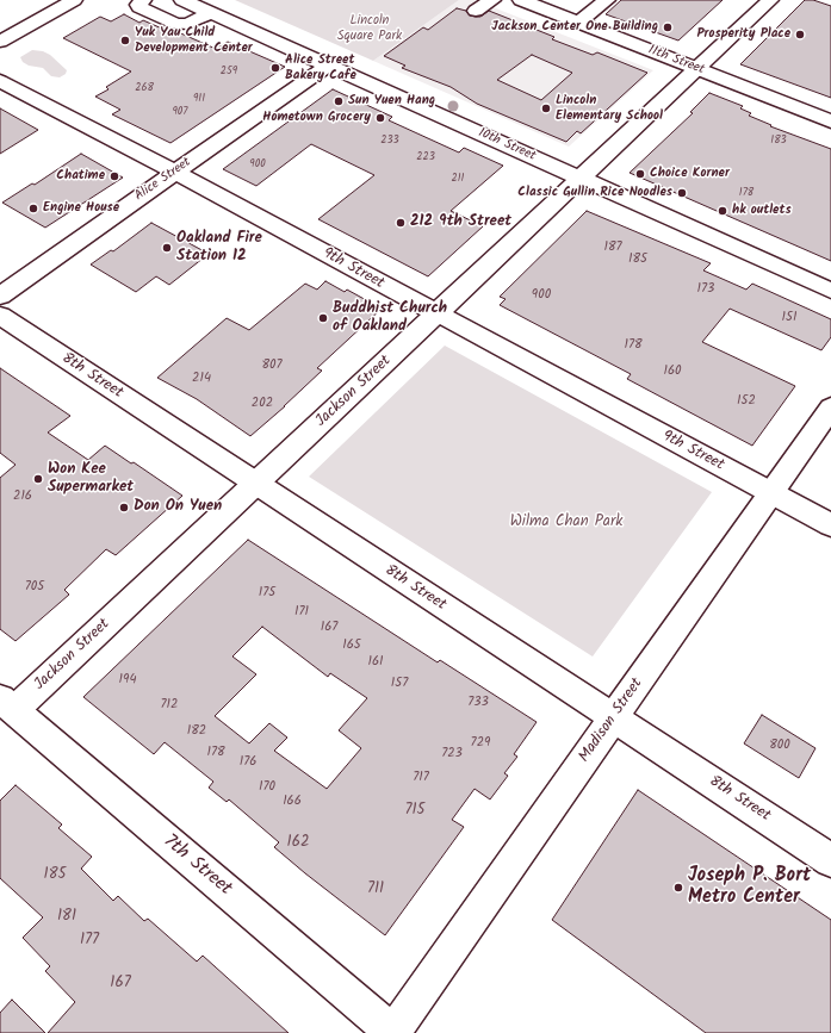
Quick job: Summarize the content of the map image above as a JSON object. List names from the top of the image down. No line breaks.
{"streets":{"street":["11th Street","10th Street","Alice Street","9th Street","8th Street","Jackson Street","Madison Street","7th Street"]},"crossings":[["11th Street","Jackson Street"],["10th Street","Alice Street"],["10th Street","Jackson Street"],["Alice Street","9th Street"],["9th Street","Jackson Street"],["9th Street","Madison Street"],["8th Street","Jackson Street"],["8th Street","Madison Street"],["Jackson Street","7th Street"],["Madison Street","7th Street"]],"parks":["Lincoln Square Park","Wilma Chan Park"],"places":["Jackson Center One Building","Prosperity Place","Yuk Yau Child Development Center","Alice Street Bakery Cafe","Sun Yuen Hang","Lincoln Elementary School","Hometown Grocery","Choice Korner","Chatime","Classic Gullin Rice Noodles","Engine House","hk outlets","212 9th Street","Oakland Fire Station 12","Buddhist Church of Oakland","Won Kee Supermarket","Don On Yuen","Joseph P. Bort Metro Center"],"house_numbers":["259","268","911","907","233","183","223","900","211","178","187","185","173","900","151","178","807","160","214","152","202","216","705","175","171","167","165","161","194","157","733","712","182","729","800","178","723","176","717","170","166","715","162","185","711","181","177","167"]}
